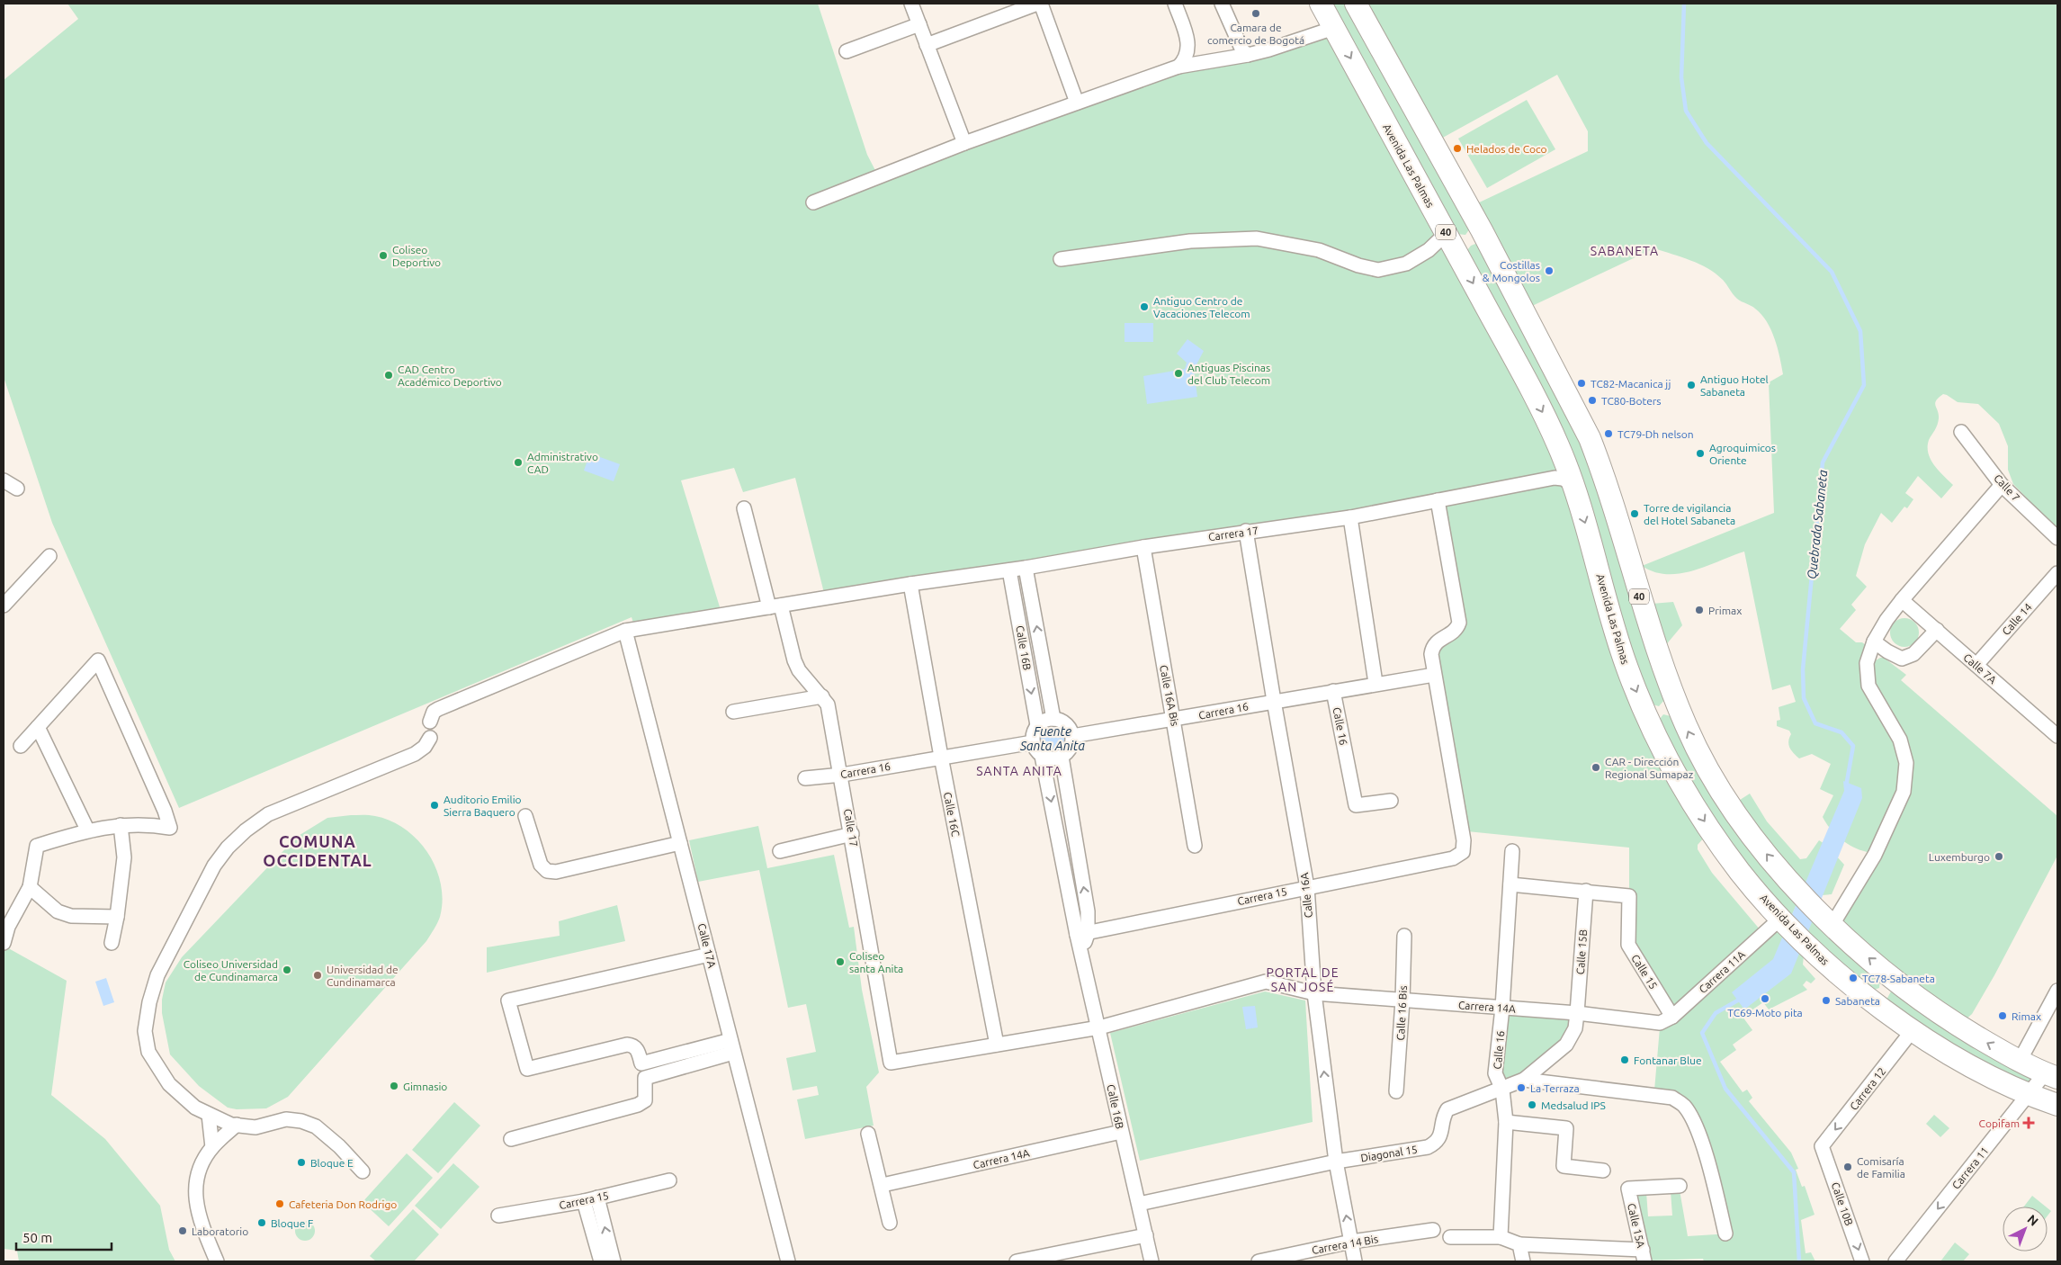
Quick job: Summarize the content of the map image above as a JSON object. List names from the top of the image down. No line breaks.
{"streets":{"main road":["Avenida Las Palmas","40"],"street":["Calle 7","Carrera 17","Calle 14","Calle 16B","Calle 7A","Calle 16A Bis","Carrera 16","Calle 16","Calle 16C","Calle 17","Calle 16A","Carrera 15","Calle 17A","Calle 15B","Calle 15","Carrera 11A","Carrera 14A","Calle 16 Bis","Carrera 12","Diagonal 15","Carrera 11","Calle 10B","Calle 15A","Carrera 14 Bis"]},"crossings":[["Avenida Las Palmas","40"],["Avenida Las Palmas","Carrera 17"],["Avenida Las Palmas","Carrera 11A"],["Avenida Las Palmas","Carrera 12"],["Avenida Las Palmas","Carrera 11"],["40","Carrera 11"],["Carrera 17","Calle 16B"],["Carrera 17","Calle 16A Bis"],["Carrera 17","Calle 16C"],["Carrera 17","Calle 17"],["Carrera 17","Calle 16A"],["Carrera 17","Calle 17A"],["Calle 14","Calle 7A"],["Calle 16B","Carrera 16"],["Calle 16B","Carrera 15"],["Calle 16B","Carrera 14A"],["Calle 16B","Diagonal 15"],["Calle 16A Bis","Carrera 16"],["Carrera 16","Calle 16"],["Carrera 16","Calle 16C"],["Carrera 16","Calle 17"],["Carrera 16","Calle 16A"],["Carrera 16","Carrera 15"],["Calle 16","Carrera 14A"],["Calle 16","Diagonal 15"],["Calle 16C","Carrera 14A"],["Calle 17","Carrera 14A"],["Calle 16A","Carrera 15"],["Calle 16A","Carrera 14A"],["Calle 16A","Diagonal 15"],["Calle 16A","Carrera 14 Bis"],["Calle 15B","Calle 15"],["Calle 15B","Carrera 14A"],["Calle 15B","Diagonal 15"],["Calle 15","Carrera 11A"],["Carrera 11A","Carrera 14A"],["Carrera 14A","Calle 16 Bis"],["Carrera 14A","Diagonal 15"],["Carrera 12","Calle 10B"]],"one_way":["Carrera 12","Carrera 11","Calle 10B"],"districts":["SABANETA","SANTA ANITA","COMUNA OCCIDENTAL","PORTAL DE SAN JOSÉ"],"water":["Quebrada Sabaneta","Fuente Santa Anita"],"places":{"other":["Camara de comercio de Bogotá","Helados de Coco","Coliseo Deportivo","Costillas & Mongolos","Antiguo Centro de Vacaciones Telecom","Antiguas Piscinas del Club Telecom","CAD Centro Académico Deportivo","TC82-Macanica jj","Antiguo Hotel Sabaneta","TC80-Boters","TC79-Dh nelson","Agroquimicos Oriente","Administrativo CAD","Torre de vigilancia del Hotel Sabaneta","Primax","CAR - Dirección Regional Sumapaz","Auditorio Emilio Sierra Baquero","Luxemburgo","Coliseo santa Anita","Coliseo Universidad de Cundinamarca","Universidad de Cundinamarca","TC78-Sabaneta","TC69-Moto pita","Sabaneta","Rimax","Fontanar Blue","Gimnasio","La Terraza","Medsalud IPS","Bloque E","Comisaría de Familia","Cafeteria Don Rodrigo","Bloque F","Laboratorio"],"health":["Copifam"]},"scale_bar":"50 m","north":"top right"}
